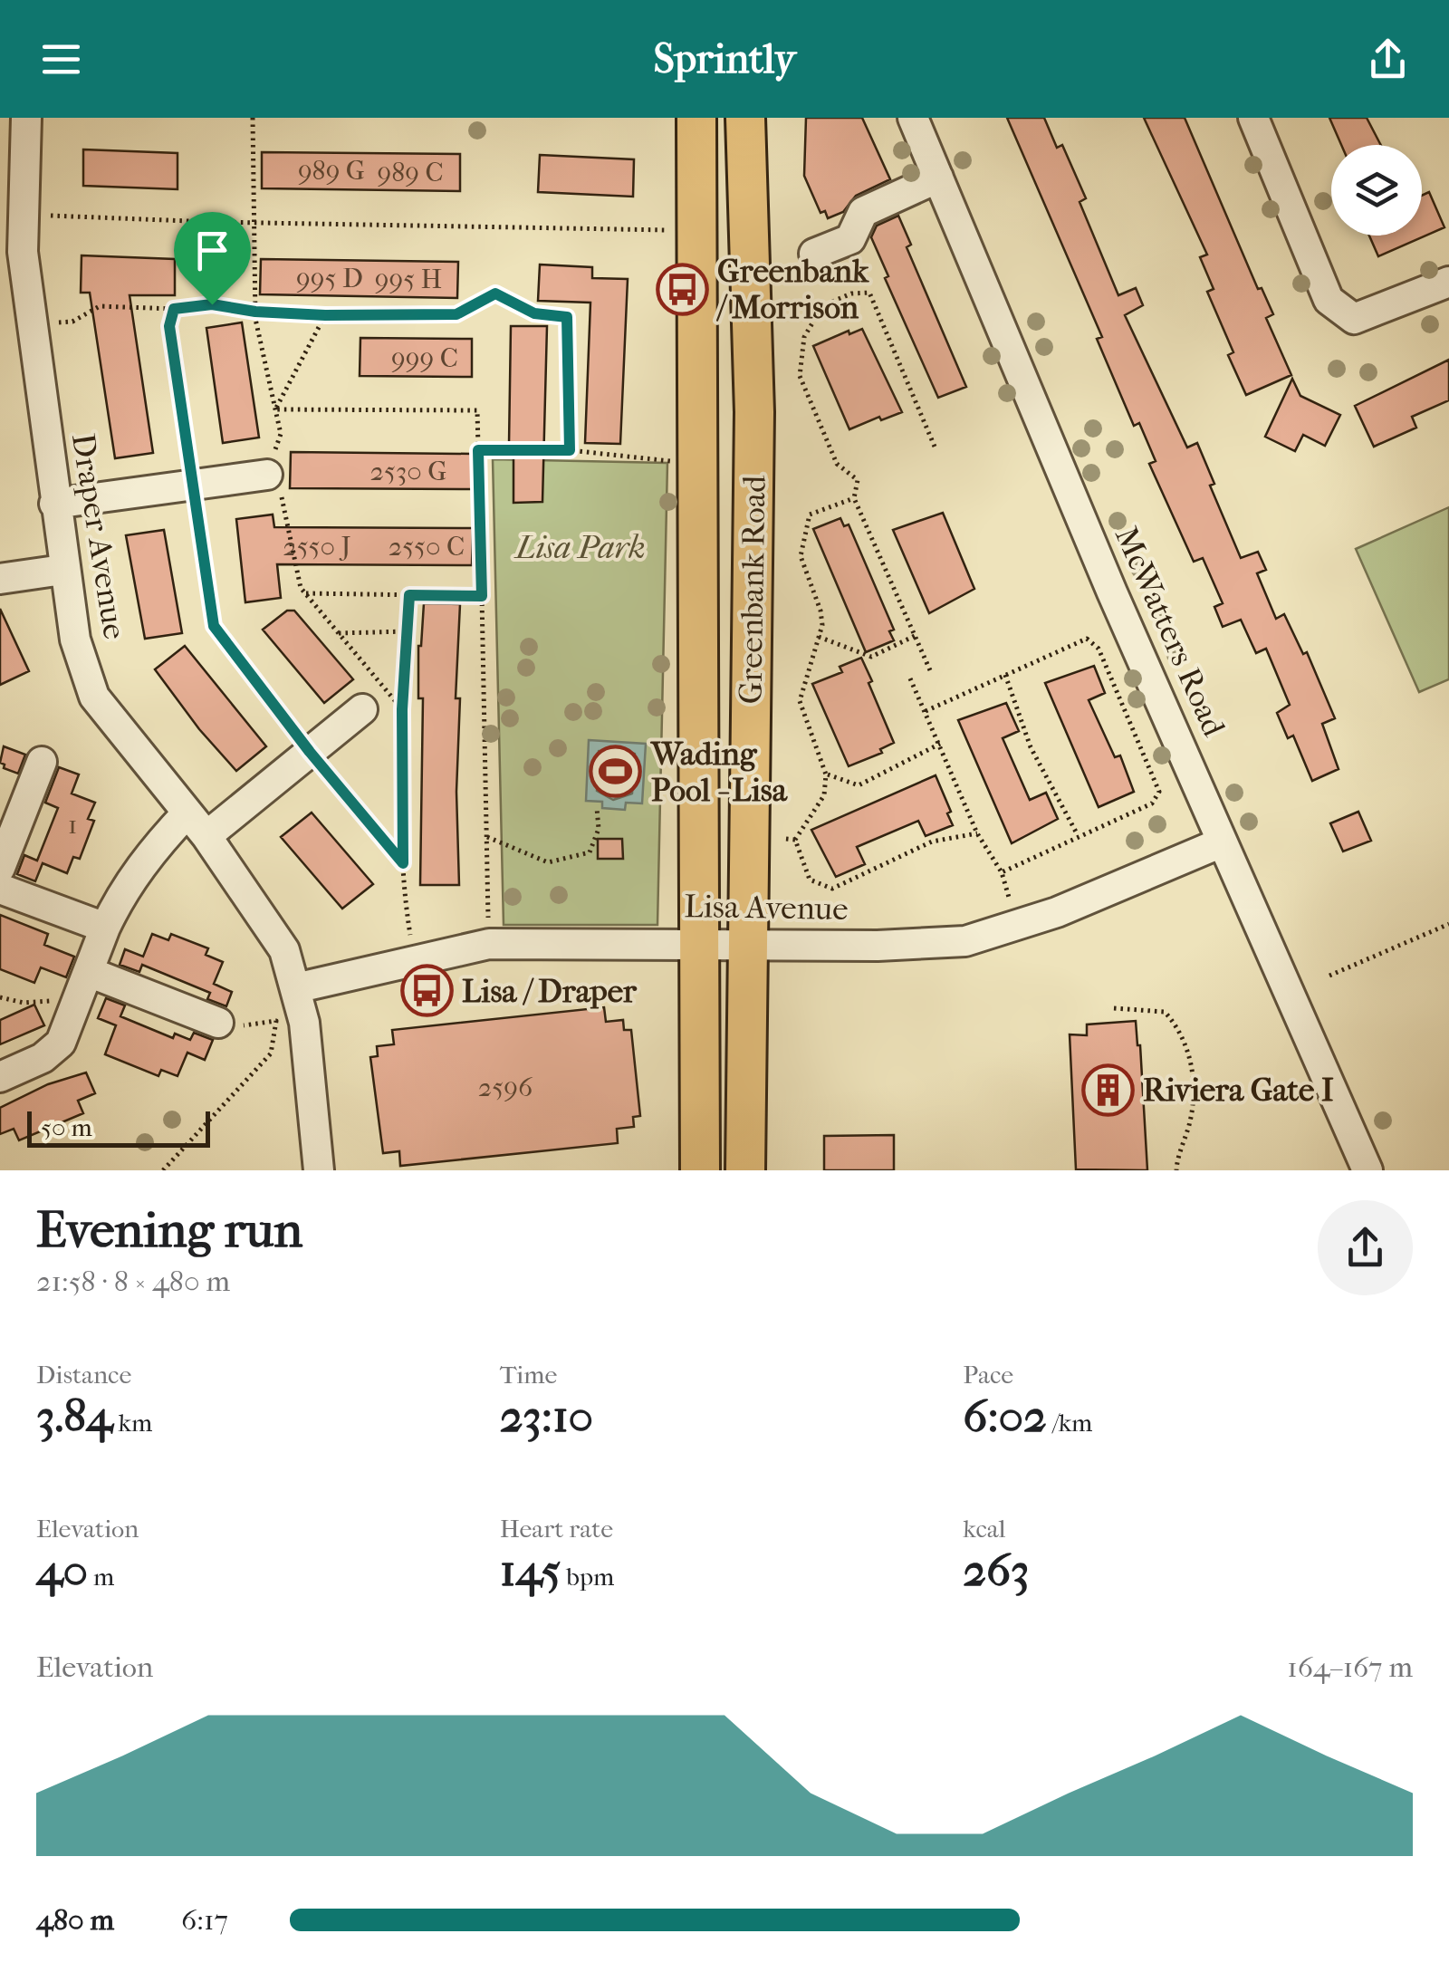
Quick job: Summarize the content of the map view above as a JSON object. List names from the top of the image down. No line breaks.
{"streets":{"main road":["Greenbank Road"],"street":["Draper Avenue","McWatters Road","Lisa Avenue"]},"crossings":[["Draper Avenue","Lisa Avenue"],["Greenbank Road","Lisa Avenue"],["McWatters Road","Lisa Avenue"]],"parks":["Lisa Park"],"places":{"bus stop":["Greenbank / Morrison","Lisa / Draper"],"sports":["Wading Pool - Lisa"],"building":["Riviera Gate I"]},"house_numbers":["989 G","989 C","995 D","995 H","999 C","2530 G","2550 J","2550 C","1","2596"],"scale_bar":"50 m","page":{"header":"Sprintly","scale":"50 m","heading":["Evening run","21:58 · 8 × 480 m"],"stats":[["Distance","3.84 km"],["Time","23:10"],["Pace","6:02 /km"],["Elevation","40 m"],["Heart rate","145 bpm"],["kcal","263"]],"chart":["Elevation","164–167 m"],"list":[{"name":"480 m","note":"6:17"}]}}
